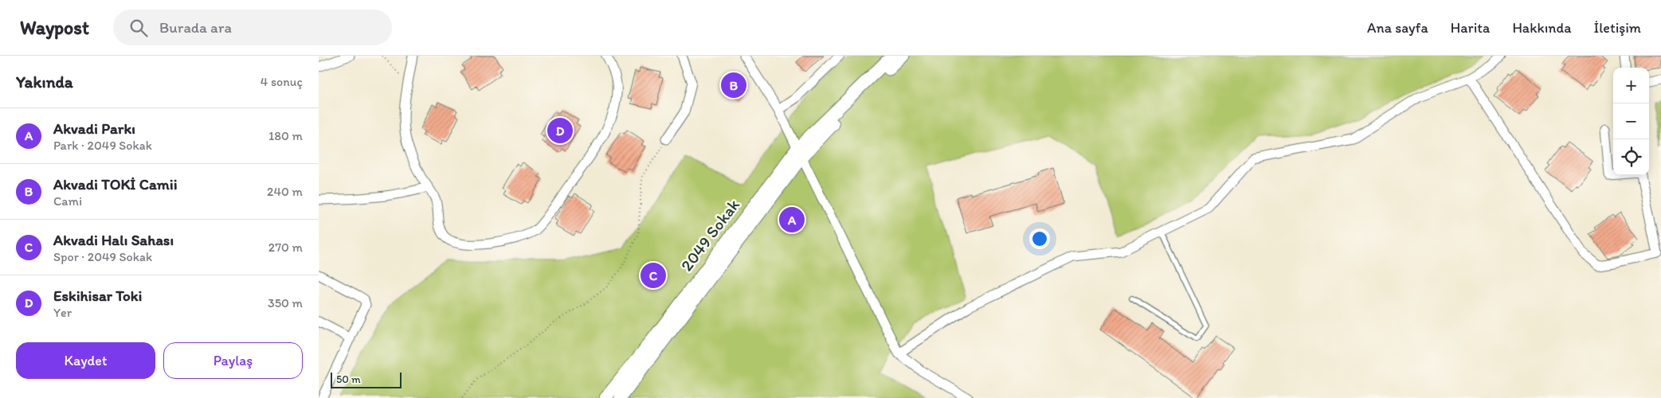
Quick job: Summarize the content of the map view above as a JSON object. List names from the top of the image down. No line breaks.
{"streets":{"main road":["2049 Sokak"]},"scale_bar":"50 m","page":{"header":"Waypost","search":"Burada ara","nav":["Ana sayfa","Harita","Hakkında","İletişim"],"heading":["Yakında","4 sonuç"],"map_buttons":["+","−"],"pins":["B","D","A","C"],"list":[{"mark":"A","name":"Akvadi Parkı","note":"Park · 2049 Sokak","value":"180 m"},{"mark":"B","name":"Akvadi TOKİ Camii","note":"Cami","value":"240 m"},{"mark":"C","name":"Akvadi Halı Sahası","note":"Spor · 2049 Sokak","value":"270 m"},{"mark":"D","name":"Eskihisar Toki","note":"Yer","value":"350 m"}],"buttons":["Kaydet","Paylaş"],"scale":"50 m"}}
